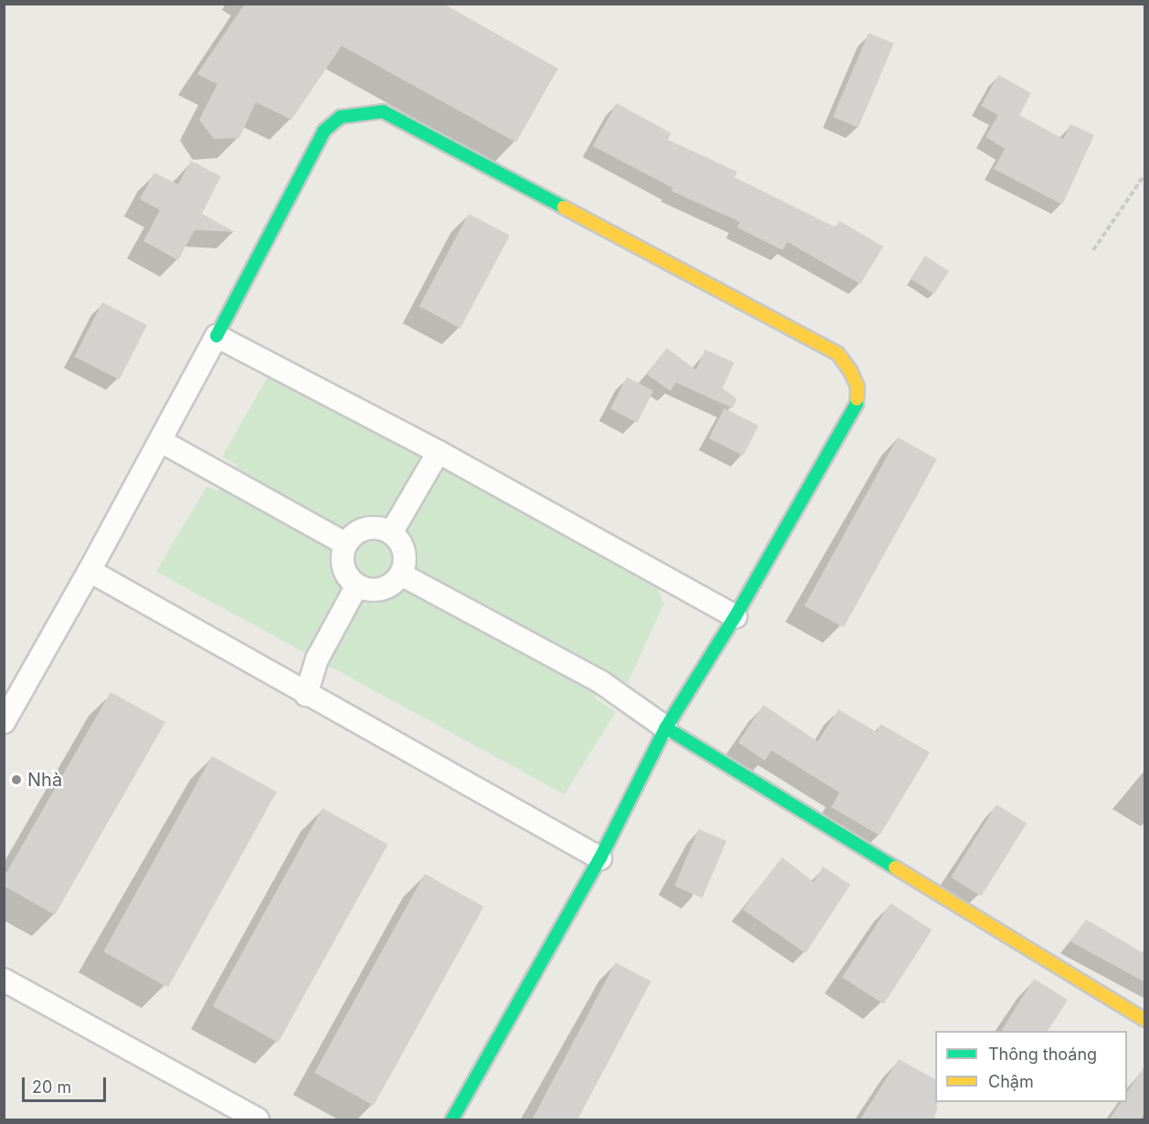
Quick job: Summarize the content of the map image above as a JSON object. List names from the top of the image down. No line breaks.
{"places":["Nhà"],"legend":["Thông thoáng","Chậm"],"scale_bar":"20 m"}
